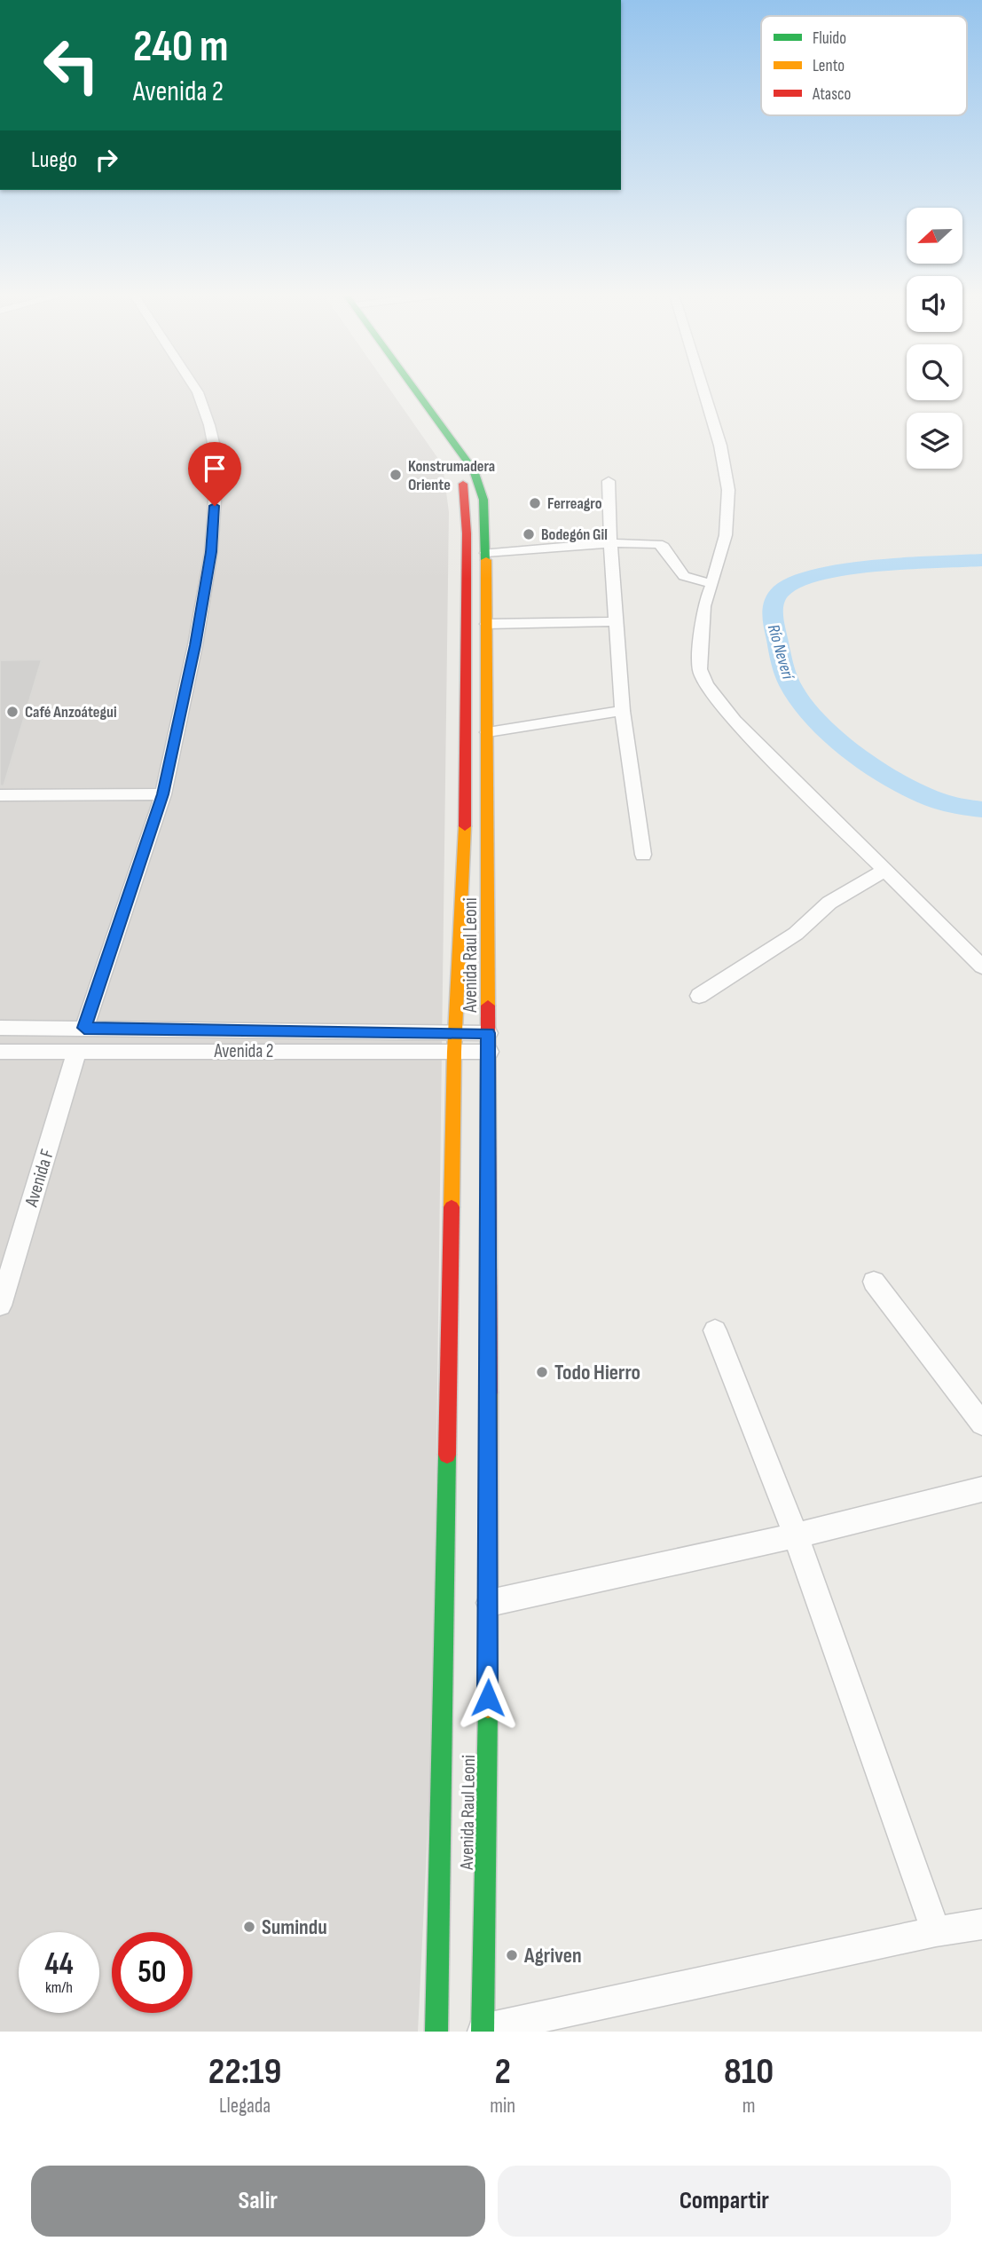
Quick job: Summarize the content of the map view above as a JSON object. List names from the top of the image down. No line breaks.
{"streets":{"main road":["Avenida Raul Leoni"],"street":["Avenida 2","Avenida F"]},"crossings":[["Avenida Raul Leoni","Avenida 2"],["Avenida 2","Avenida F"]],"water":["Río Neverí"],"places":["Konstrumadera Oriente","Ferreagro","Bodegón Gil","Café Anzoátegui","Todo Hierro","Sumindu","Agriven"],"legend":["Fluido","Lento","Atasco"],"north":"left","page":{"turn":["240 m","Avenida 2"],"then":"Luego","speed":"44 km/h","limit":"50","eta":["22:19","Llegada","2","min","810","m"],"buttons":["Salir","Compartir"]}}
